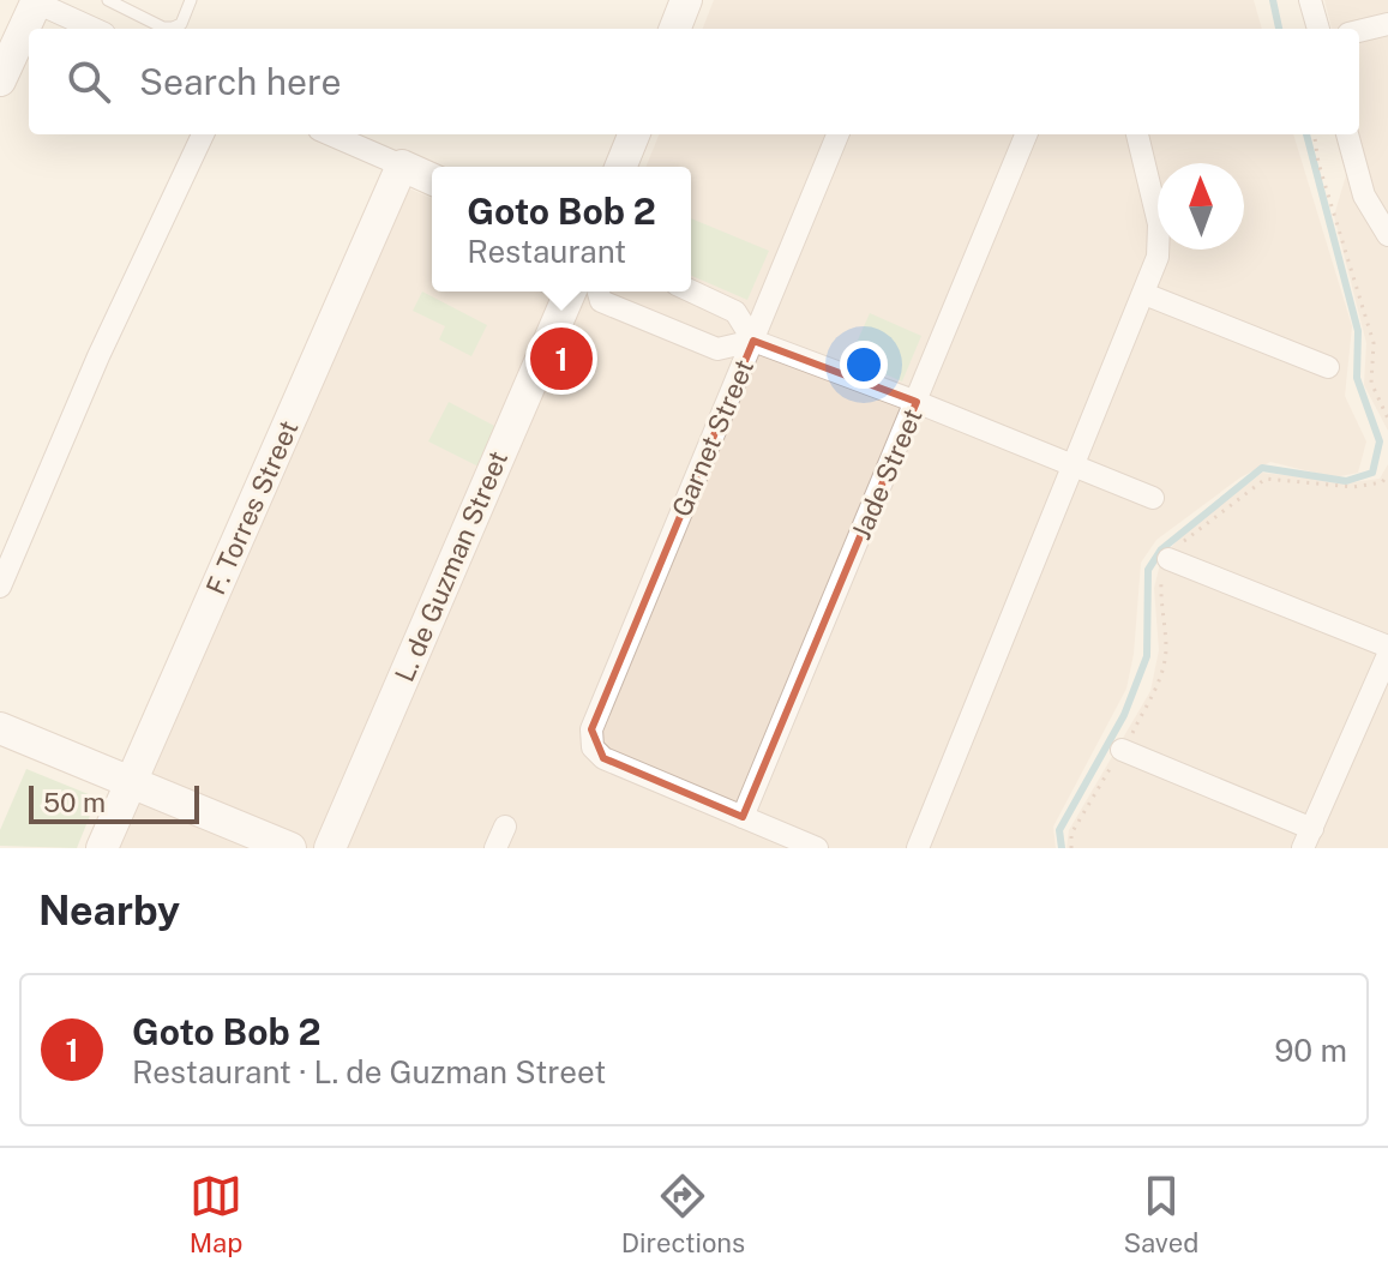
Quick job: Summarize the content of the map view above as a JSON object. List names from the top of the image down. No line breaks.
{"streets":{"street":["Garnet Street","Jade Street","F. Torres Street","L. de Guzman Street"]},"crossings":[["Garnet Street","Jade Street"]],"scale_bar":"50 m","north":"top","page":{"search":"Search here","popup":["Goto Bob 2","Restaurant"],"pins":"1","scale":"50 m","heading":"Nearby","list":[{"mark":"1","name":"Goto Bob 2","note":"Restaurant · L. de Guzman Street","value":"90 m"}],"nav":["Map","Directions","Saved"]}}
